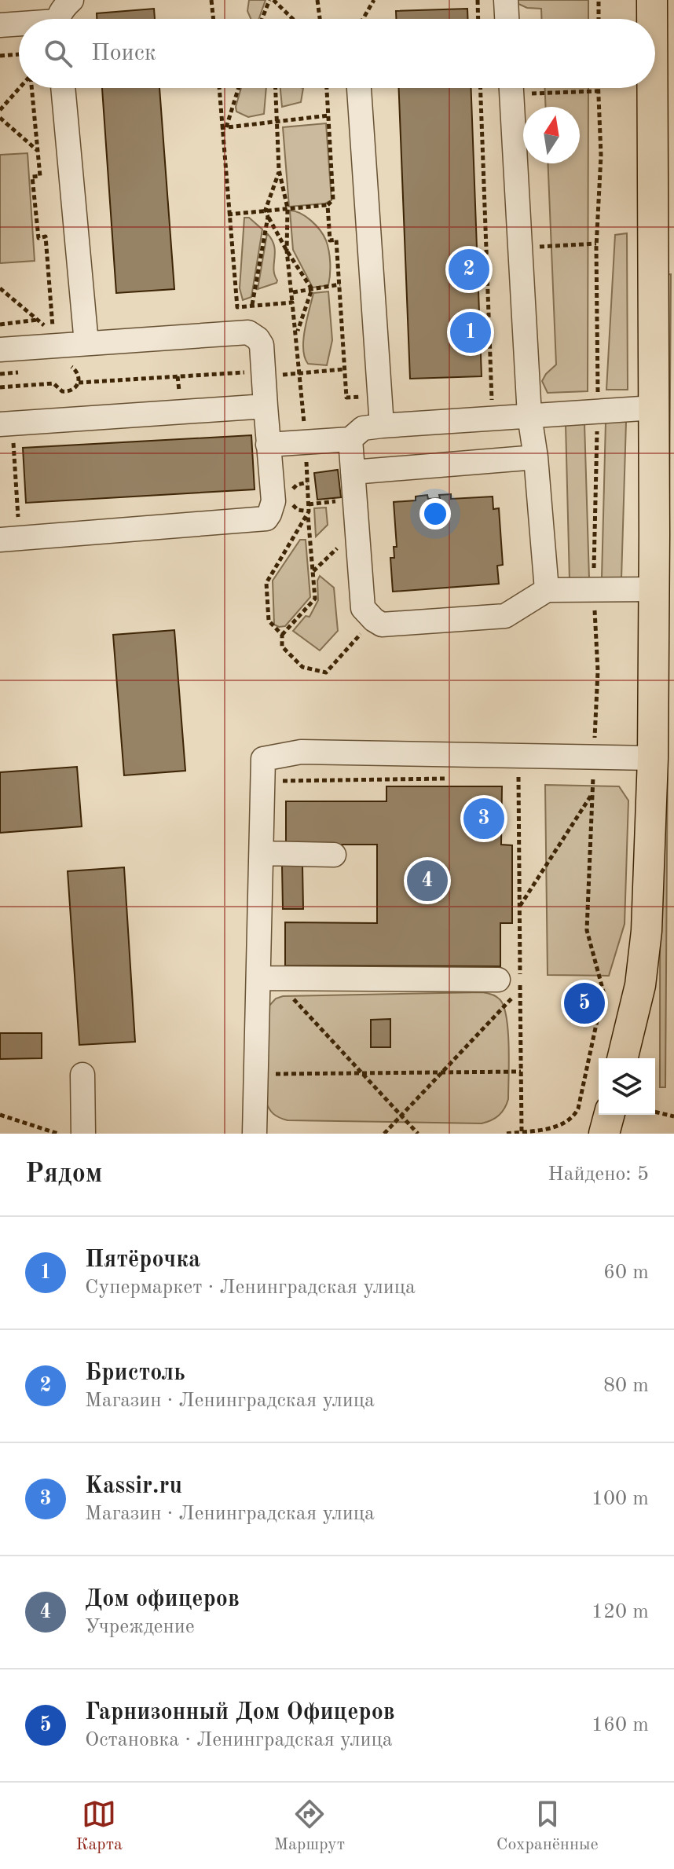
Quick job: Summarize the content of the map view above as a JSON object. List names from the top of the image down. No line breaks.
{"north":"top","page":{"search":"Поиск","pins":["2","1","3","4","5"],"heading":["Рядом","Найдено: 5"],"list":[{"mark":"1","name":"Пятёрочка","note":"Супермаркет · Ленинградская улица","value":"60 m"},{"mark":"2","name":"Бристоль","note":"Магазин · Ленинградская улица","value":"80 m"},{"mark":"3","name":"Kassir.ru","note":"Магазин · Ленинградская улица","value":"100 m"},{"mark":"4","name":"Дом офицеров","note":"Учреждение","value":"120 m"},{"mark":"5","name":"Гарнизонный Дом Офицеров","note":"Остановка · Ленинградская улица","value":"160 m"}],"nav":["Карта","Маршрут","Сохранённые"]}}
